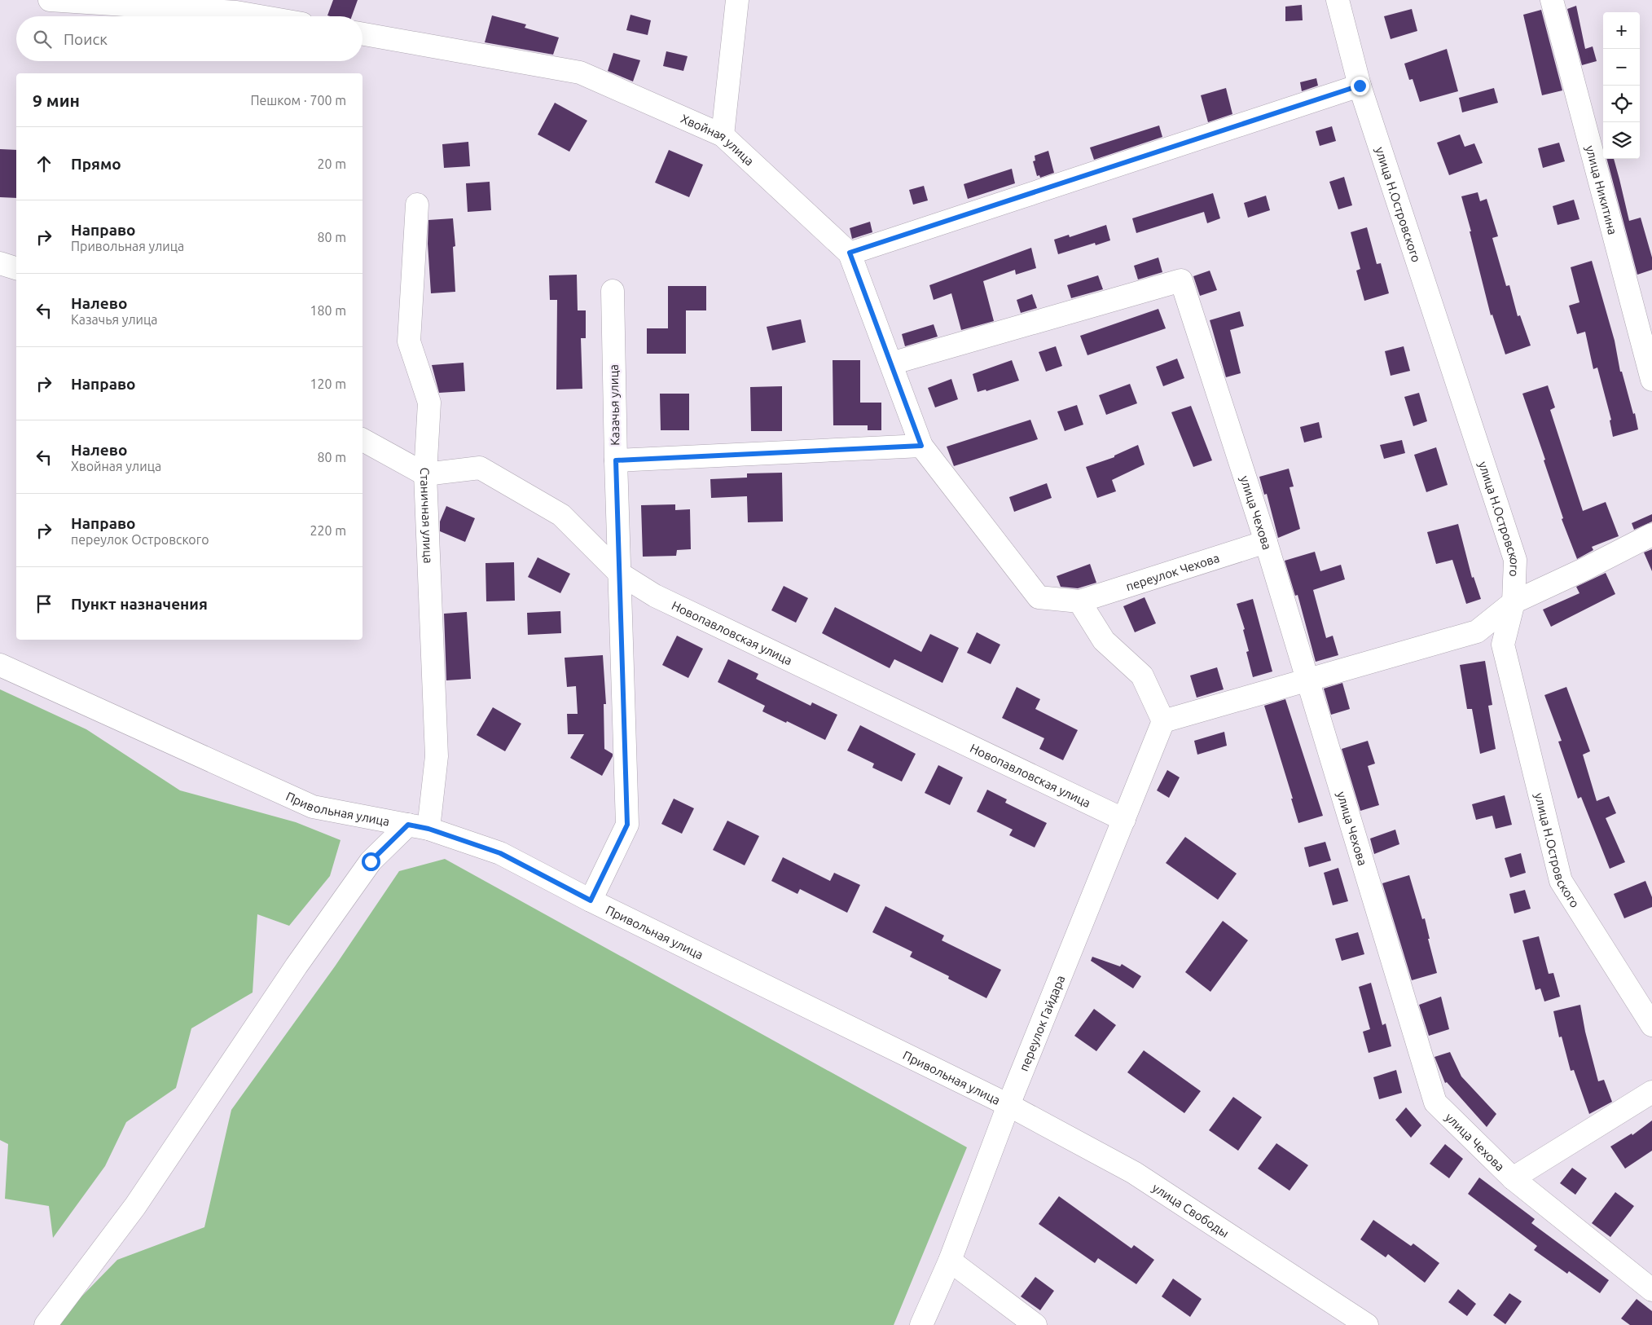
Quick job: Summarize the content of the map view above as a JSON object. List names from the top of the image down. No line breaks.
{"streets":{"street":["Хвойная улица","улица Никитина","улица Н.Островского","Казачья улица","улица Чехова","Станичная улица","переулок Чехова","Новопавловская улица","Привольная улица","переулок Гайдара","улица Свободы"]},"crossings":[["Хвойная улица","улица Чехова"],["Хвойная улица","переулок Чехова"],["Казачья улица","Новопавловская улица"],["Казачья улица","Привольная улица"],["улица Чехова","переулок Чехова"],["Станичная улица","Новопавловская улица"],["Станичная улица","Привольная улица"],["Новопавловская улица","переулок Гайдара"],["Привольная улица","переулок Гайдара"],["Привольная улица","улица Свободы"],["переулок Гайдара","улица Свободы"]],"page":{"map_buttons":["+","−"],"search":"Поиск","heading":["9 мин","Пешком · 700 m"],"list":[["Прямо","20 m"],["Направо","Привольная улица","80 m"],["Налево","Казачья улица","180 m"],["Направо","120 m"],["Налево","Хвойная улица","80 m"],["Направо","переулок Островского","220 m"],"Пункт назначения"]}}
